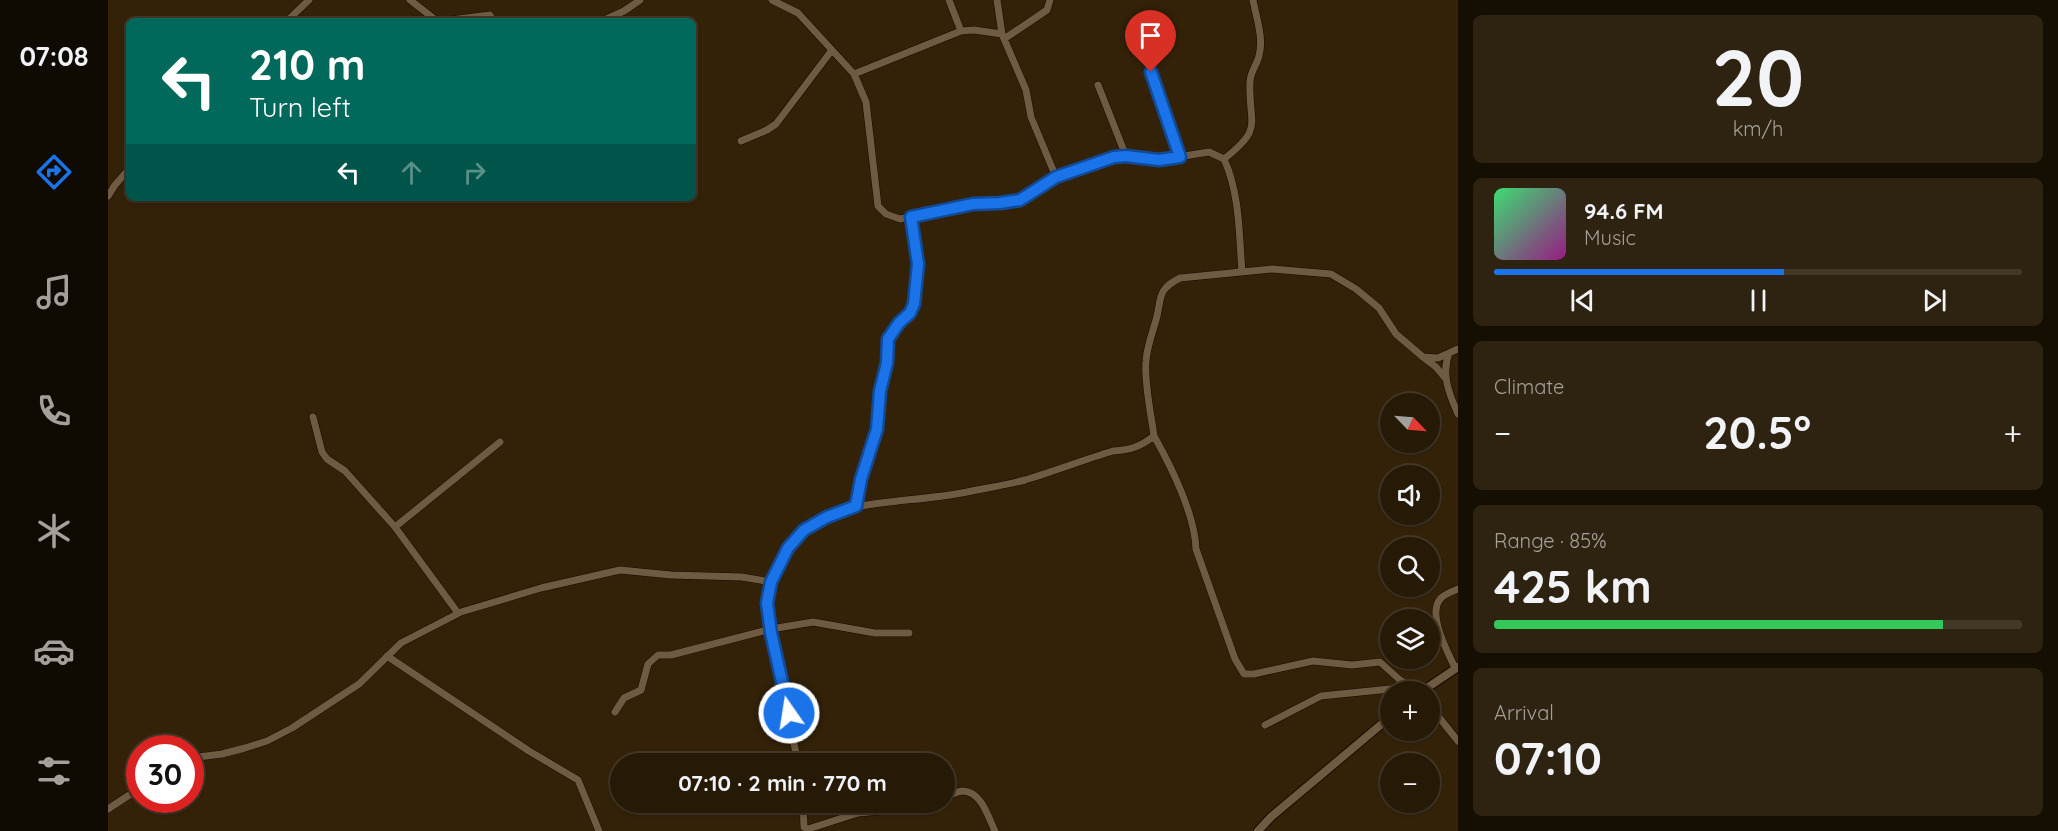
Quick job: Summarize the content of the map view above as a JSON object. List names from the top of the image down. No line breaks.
{"north":"bottom right","page":{"tabs":"07:08","tile":[["20","km/h"],"Climate",["Range · 85%","425 km"],["Arrival","07:10"]],"turn":["210 m","Turn left"],"song":["94.6 FM","Music"],"map_buttons":["+","−"],"heat":["−","20.5°","+"],"limit":"30","trip":"07:10 · 2 min · 770 m"}}
